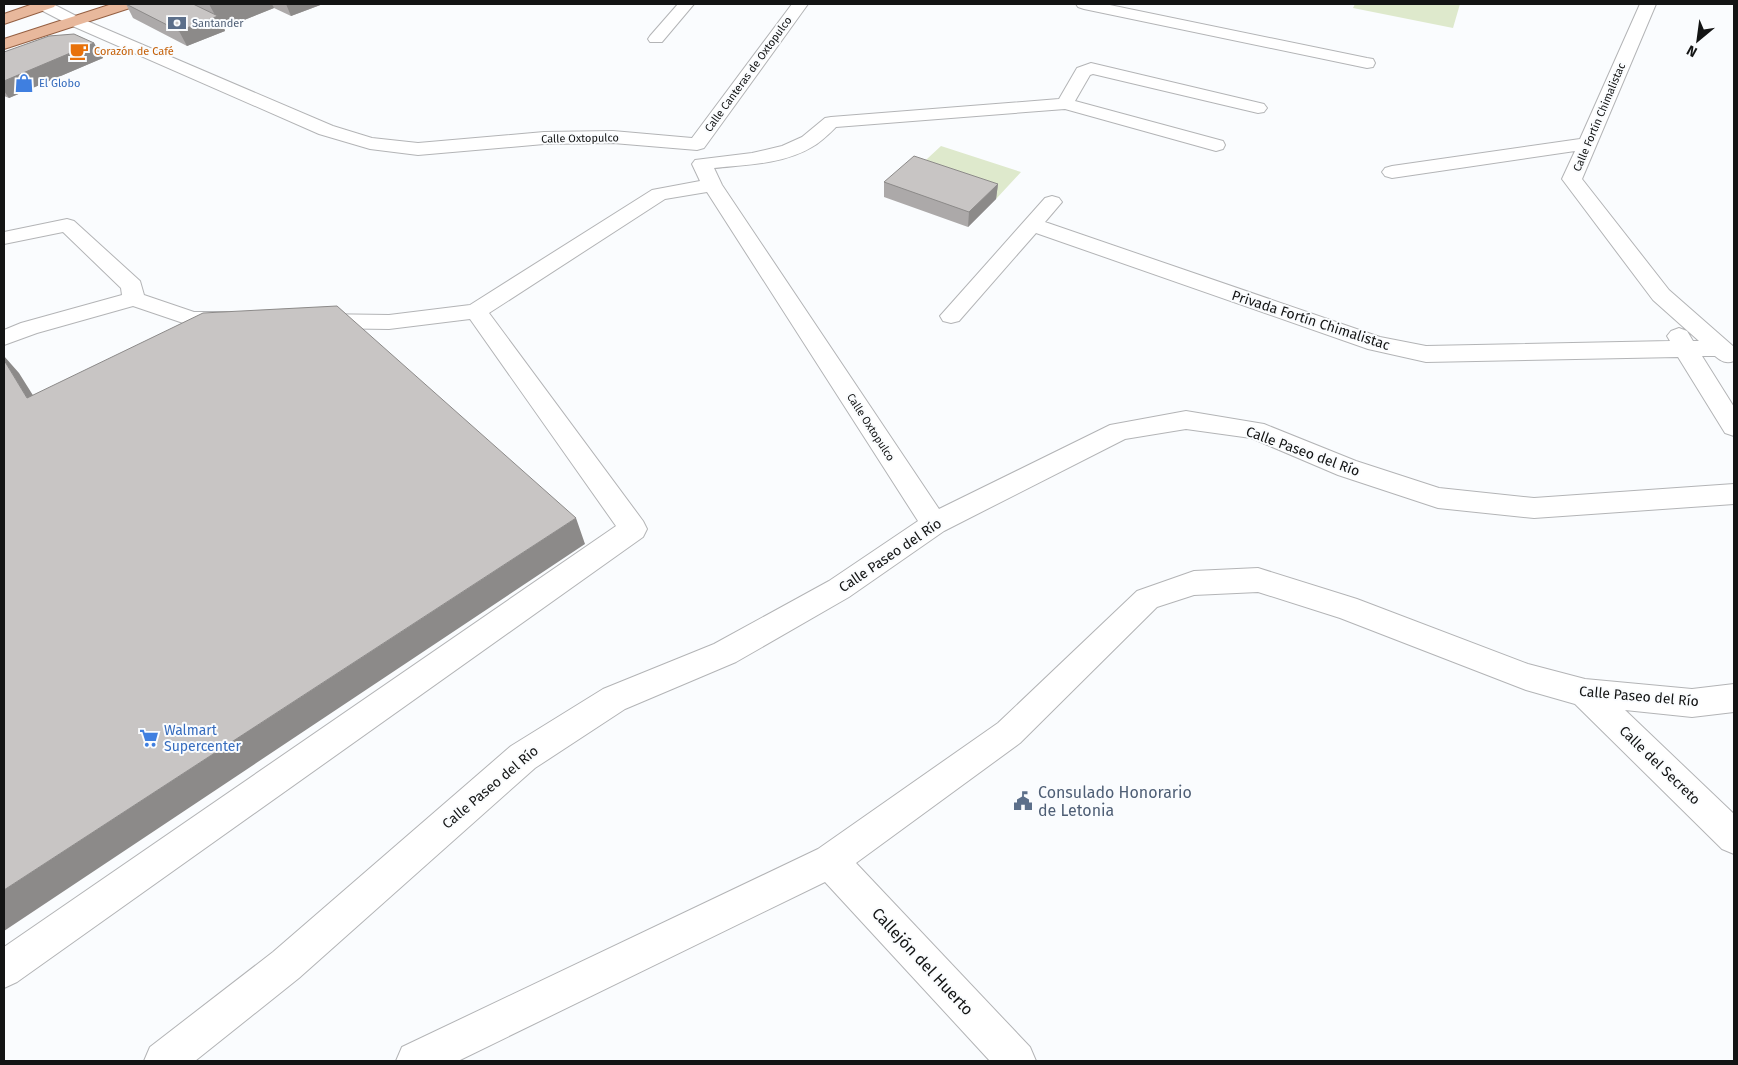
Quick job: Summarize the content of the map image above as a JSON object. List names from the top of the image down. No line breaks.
{"streets":{"street":["Calle Canteras de Oxtopulco","Calle Fortín Chimalistac","Calle Oxtopulco","Privada Fortín Chimalistac","Calle Paseo del Río","Calle del Secreto","Callejón del Huerto"]},"crossings":[["Calle Canteras de Oxtopulco","Calle Oxtopulco"],["Calle Fortín Chimalistac","Privada Fortín Chimalistac"],["Calle Oxtopulco","Calle Paseo del Río"],["Calle Paseo del Río","Calle del Secreto"],["Calle Paseo del Río","Callejón del Huerto"]],"places":{"bank":["Santander"],"cafe":["Corazón de Café"],"shop":["El Globo"],"supermarket":["Walmart Supercenter"],"public building":["Consulado Honorario de Letonia"]},"north":"bottom left"}
